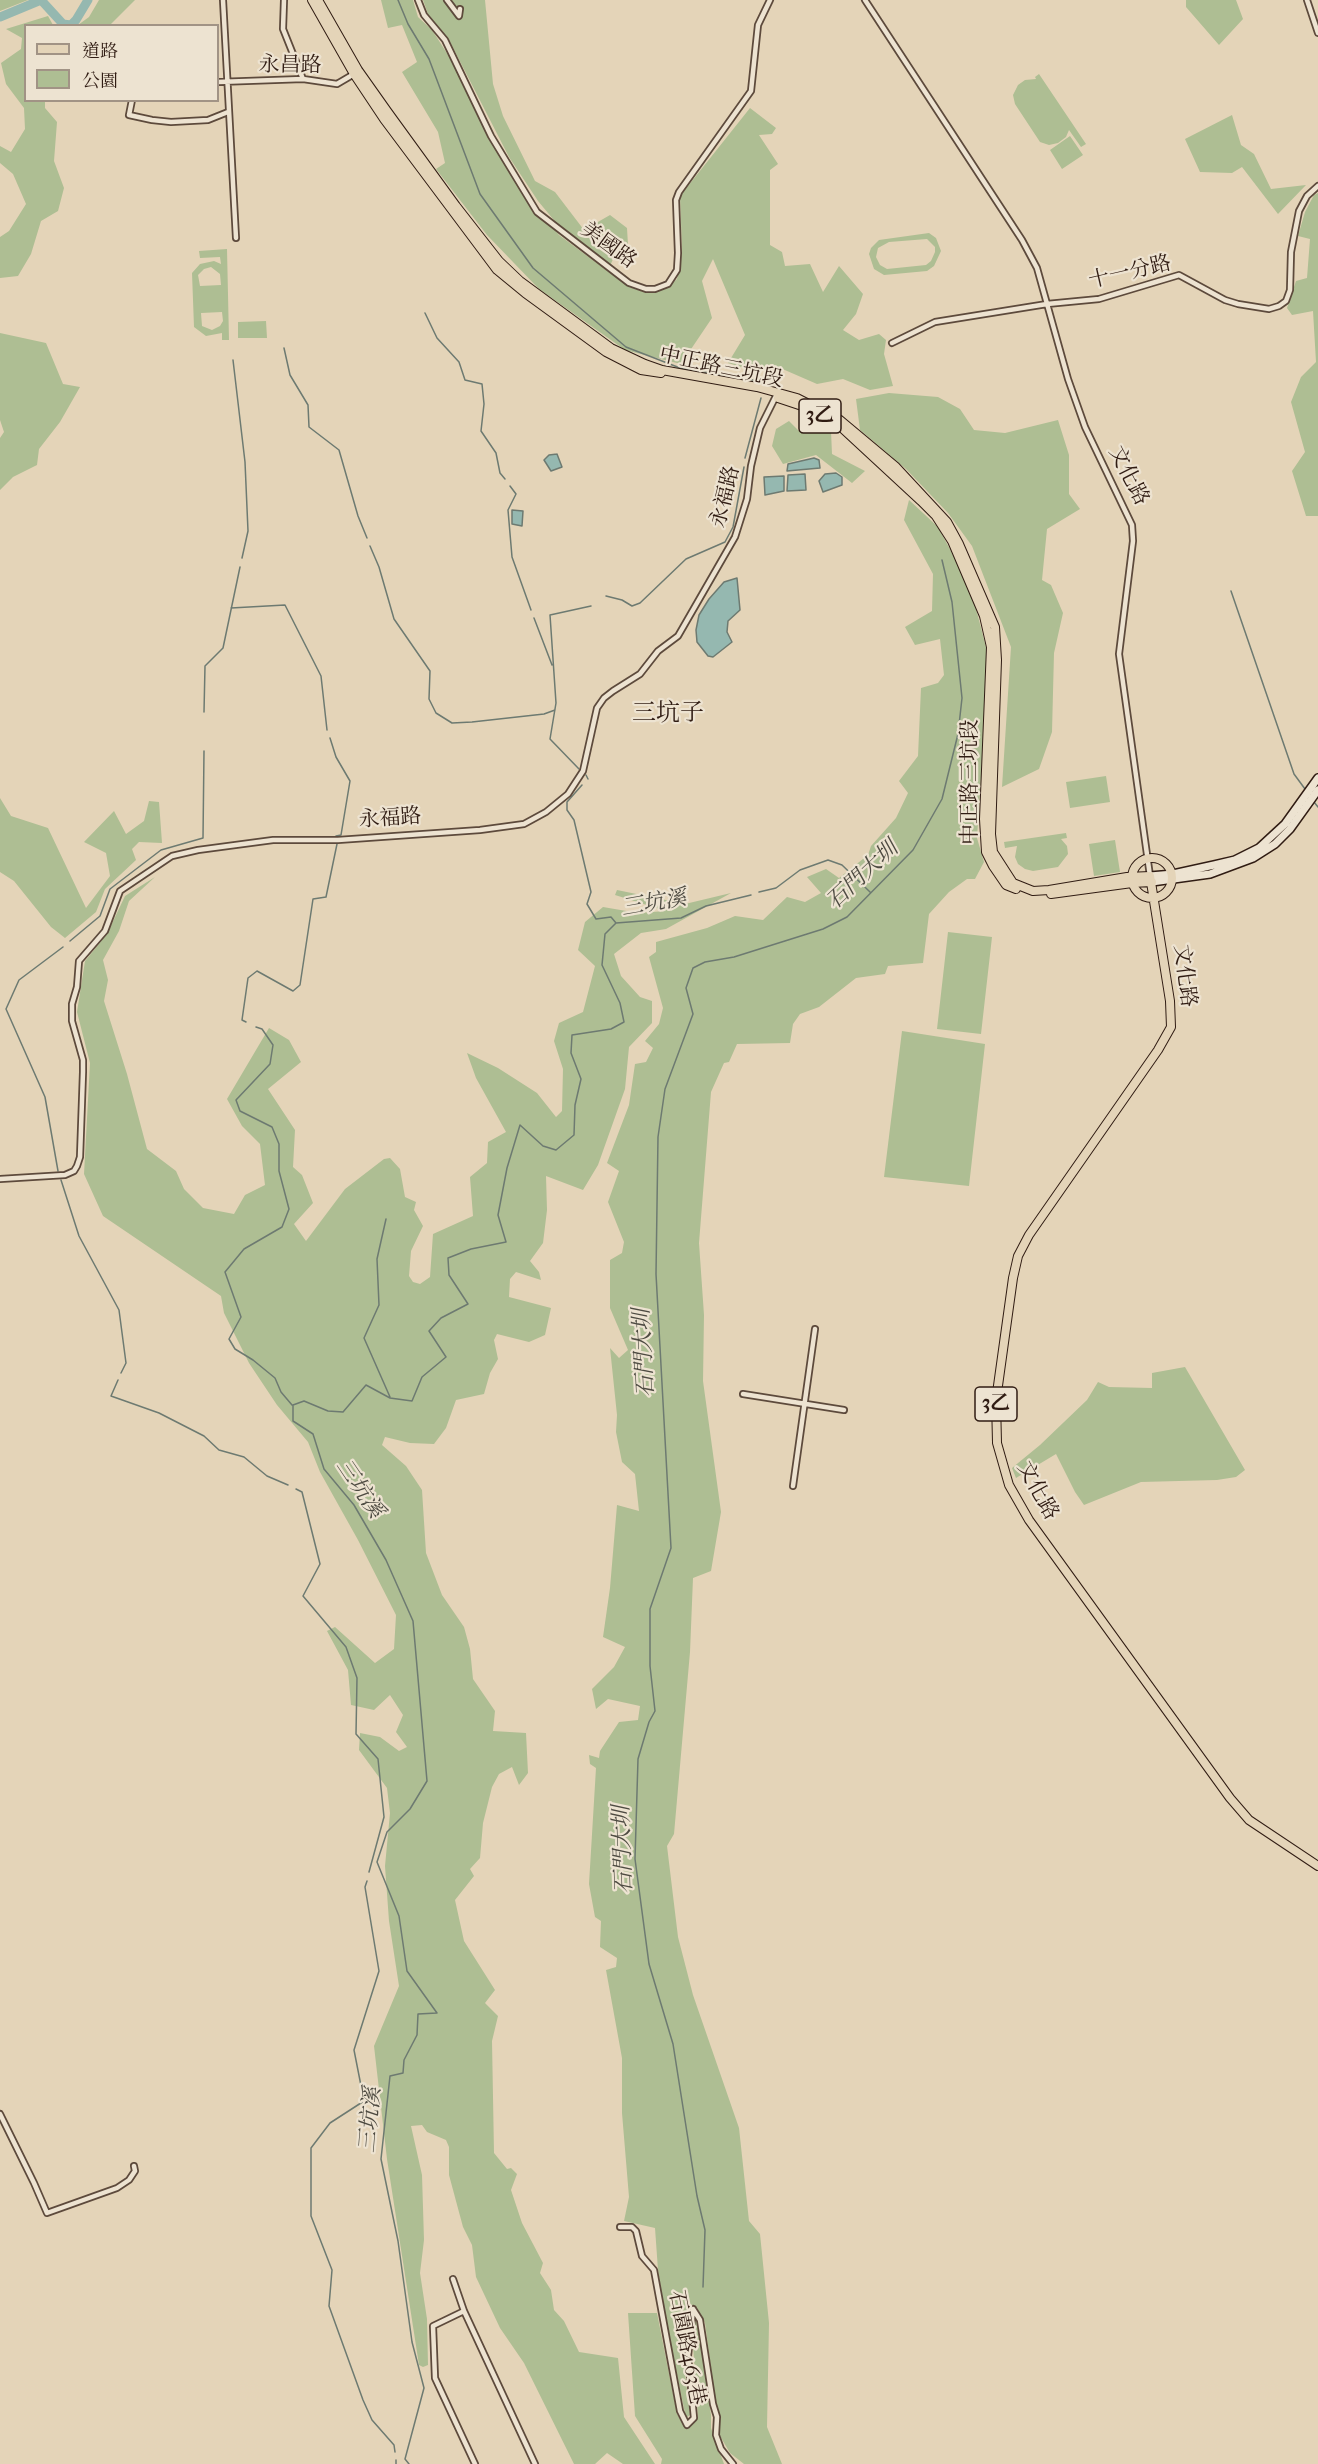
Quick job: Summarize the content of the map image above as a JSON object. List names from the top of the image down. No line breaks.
{"streets":{"main road":["中正路三坑段","3乙","文化路"],"street":["永昌路","美國路","十一分路","永福路","石園路463巷"]},"crossings":[["永昌路","中正路三坑段"],["十一分路","文化路"],["中正路三坑段","文化路"],["中正路三坑段","永福路"]],"districts":["三坑子"],"water":["石門大圳","三坑溪"],"legend":["道路","公園"]}
